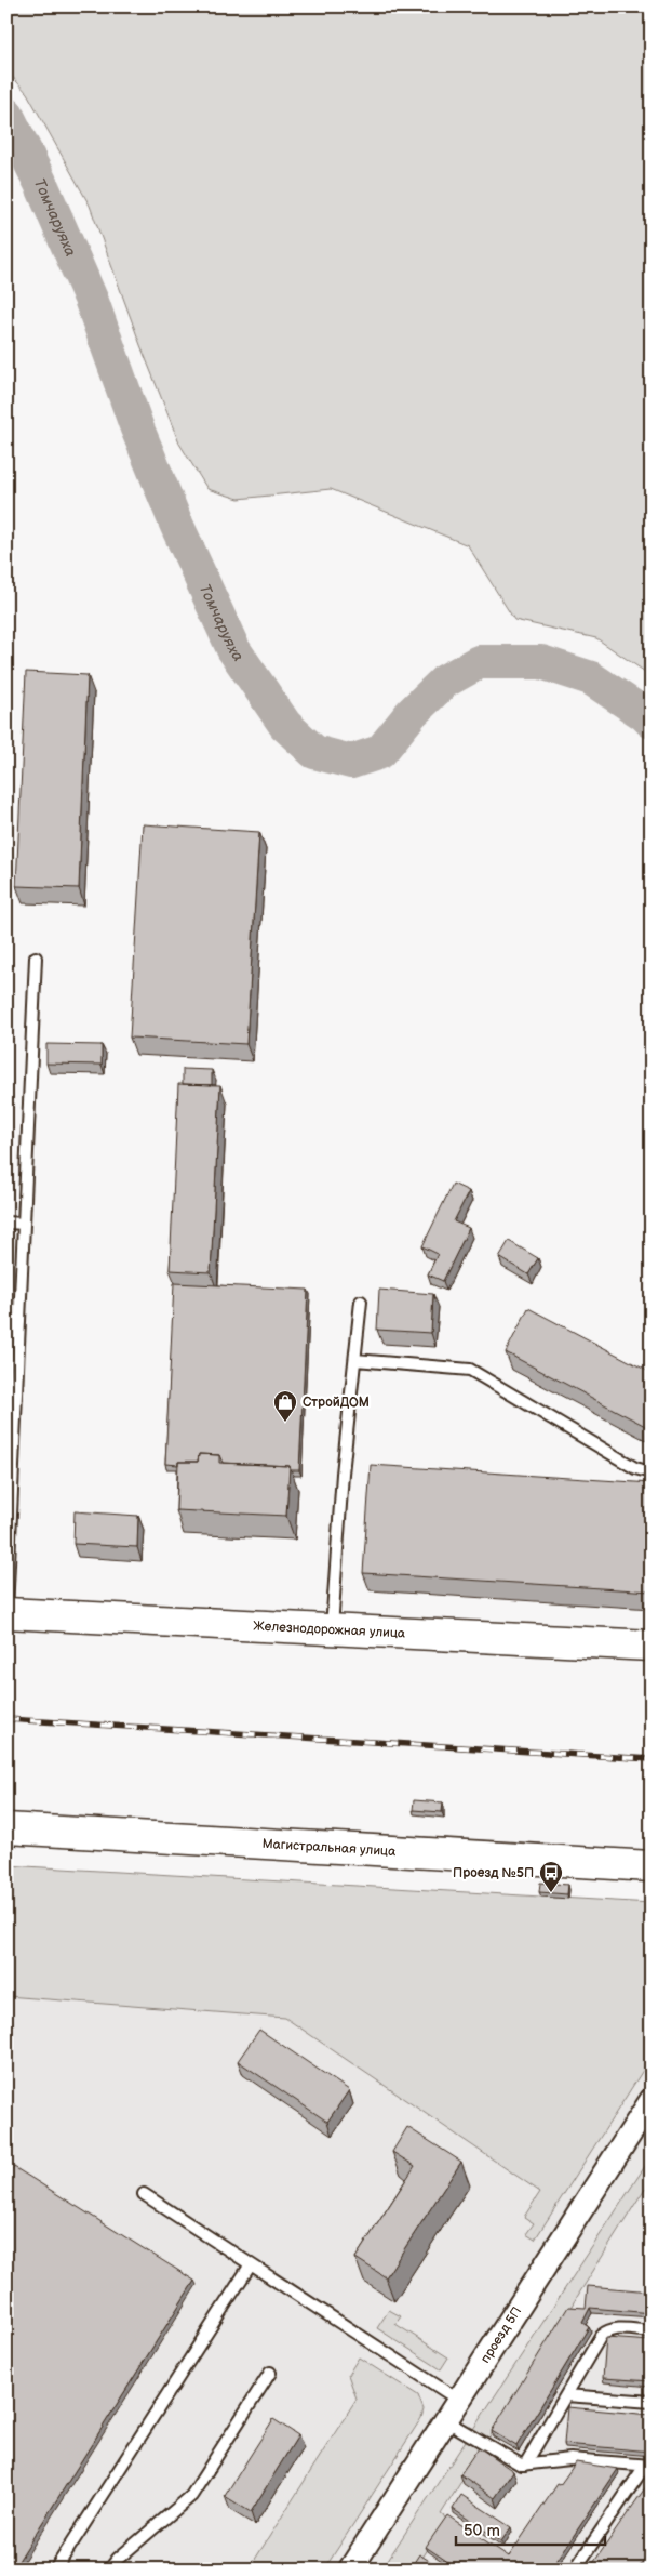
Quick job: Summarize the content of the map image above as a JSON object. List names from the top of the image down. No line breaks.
{"streets":{"street":["Железнодорожная улица","Магистральная улица","проезд 5П"]},"water":["Томчаруяха"],"places":{"shop":["СтройДОМ"],"bus stop":["Проезд №5П"]},"scale_bar":"50 m"}
